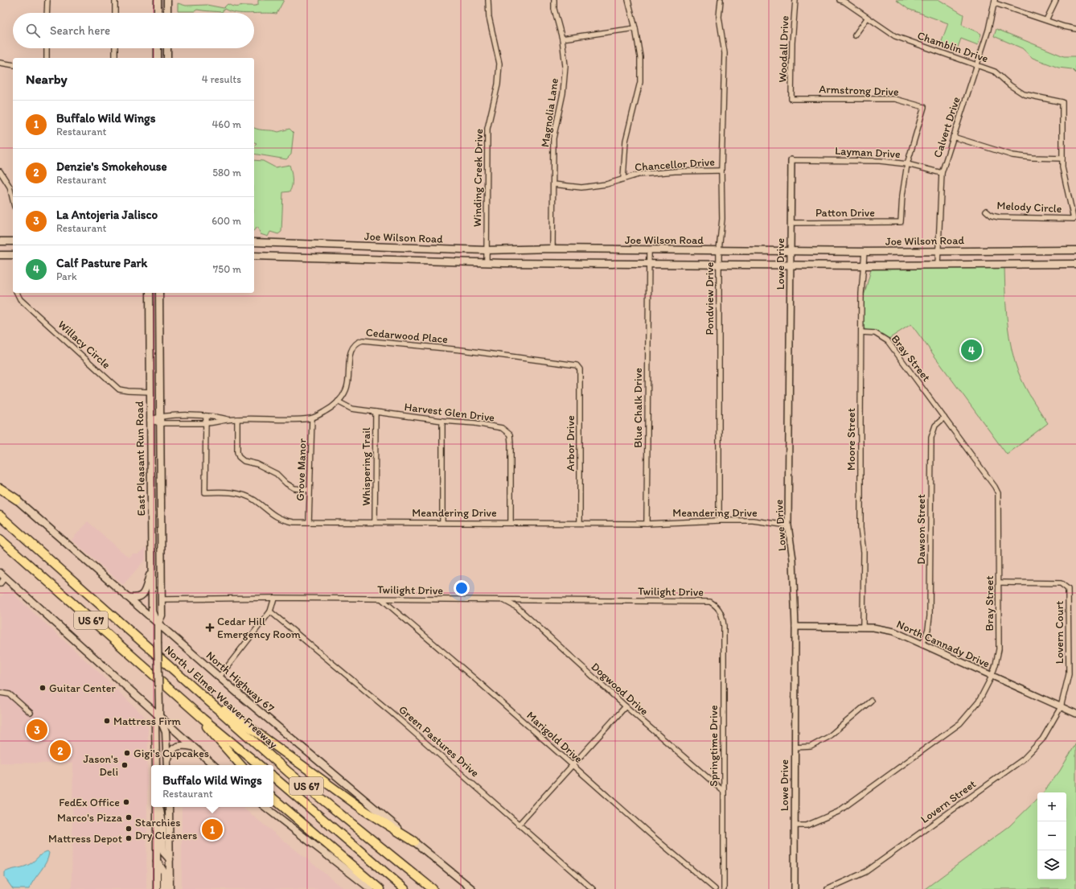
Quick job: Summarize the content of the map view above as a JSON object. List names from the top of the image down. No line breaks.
{"streets":{"highway":["US 67","North J Elmer Weaver Freeway"],"main road":["Joe Wilson Road","East Pleasant Run Road","North Highway 67"],"street":["Chamblin Drive","Woodall Drive","Armstrong Drive","Magnolia Lane","Calvert Drive","Layman Drive","Chancellor Drive","Winding Creek Drive","Melody Circle","Patton Drive","Lowe Drive","Pondview Drive","Cedarwood Place","Willacy Circle","Bray Street","Blue Chalk Drive","Harvest Glen Drive","Moore Street","Arbor Drive","Whispering Trail","Grove Manor","Meandering Drive","Dawson Street","Twilight Drive","Lovern Court","North Cannady Drive","Dogwood Drive","Marigold Drive","Green Pastures Drive","Springtime Drive","Lovern Street"]},"crossings":[["Chamblin Drive","Calvert Drive"],["Chamblin Drive","Melody Circle"],["Woodall Drive","Armstrong Drive"],["Armstrong Drive","Layman Drive"],["Armstrong Drive","Patton Drive"],["Magnolia Lane","Chancellor Drive"],["Magnolia Lane","Joe Wilson Road"],["Calvert Drive","Layman Drive"],["Calvert Drive","Joe Wilson Road"],["Layman Drive","Patton Drive"],["Layman Drive","Lowe Drive"],["Chancellor Drive","Pondview Drive"],["Winding Creek Drive","Joe Wilson Road"],["Patton Drive","Lowe Drive"],["Joe Wilson Road","Lowe Drive"],["Joe Wilson Road","Pondview Drive"],["Joe Wilson Road","Blue Chalk Drive"],["Joe Wilson Road","Moore Street"],["Lowe Drive","Bray Street"],["Lowe Drive","Meandering Drive"],["Lowe Drive","North Cannady Drive"],["Pondview Drive","Meandering Drive"],["Cedarwood Place","Harvest Glen Drive"],["Cedarwood Place","Arbor Drive"],["Cedarwood Place","East Pleasant Run Road"],["Cedarwood Place","Grove Manor"],["Cedarwood Place","Meandering Drive"],["Willacy Circle","East Pleasant Run Road"],["Bray Street","Moore Street"],["Bray Street","Dawson Street"],["Bray Street","Lovern Court"],["Bray Street","North Cannady Drive"],["Blue Chalk Drive","Meandering Drive"],["Harvest Glen Drive","Whispering Trail"],["Harvest Glen Drive","Meandering Drive"],["Moore Street","North Cannady Drive"],["Arbor Drive","Meandering Drive"],["East Pleasant Run Road","Twilight Drive"],["East Pleasant Run Road","North Highway 67"],["Whispering Trail","Meandering Drive"],["Grove Manor","Meandering Drive"],["Dawson Street","North Cannady Drive"],["Twilight Drive","Dogwood Drive"],["Twilight Drive","Marigold Drive"],["Twilight Drive","Springtime Drive"],["Lovern Court","North Cannady Drive"],["Lovern Court","Lovern Street"],["North Cannady Drive","Lovern Street"],["Dogwood Drive","Springtime Drive"]],"places":{"health":["Cedar Hill Emergency Room"],"other":["Guitar Center","Mattress Firm","Gigi's Cupcakes","Jason's Deli","FedEx Office","Marco's Pizza","Starchies Dry Cleaners","Mattress Depot"]},"page":{"search":"Search here","heading":["Nearby","4 results"],"list":[{"mark":"1","name":"Buffalo Wild Wings","note":"Restaurant","value":"460 m"},{"mark":"2","name":"Denzie's Smokehouse","note":"Restaurant","value":"580 m"},{"mark":"3","name":"La Antojeria Jalisco","note":"Restaurant","value":"600 m"},{"mark":"4","name":"Calf Pasture Park","note":"Park","value":"750 m"}],"pins":["4","3","2","1"],"popup":["Buffalo Wild Wings","Restaurant"],"map_buttons":["+","−"]}}
